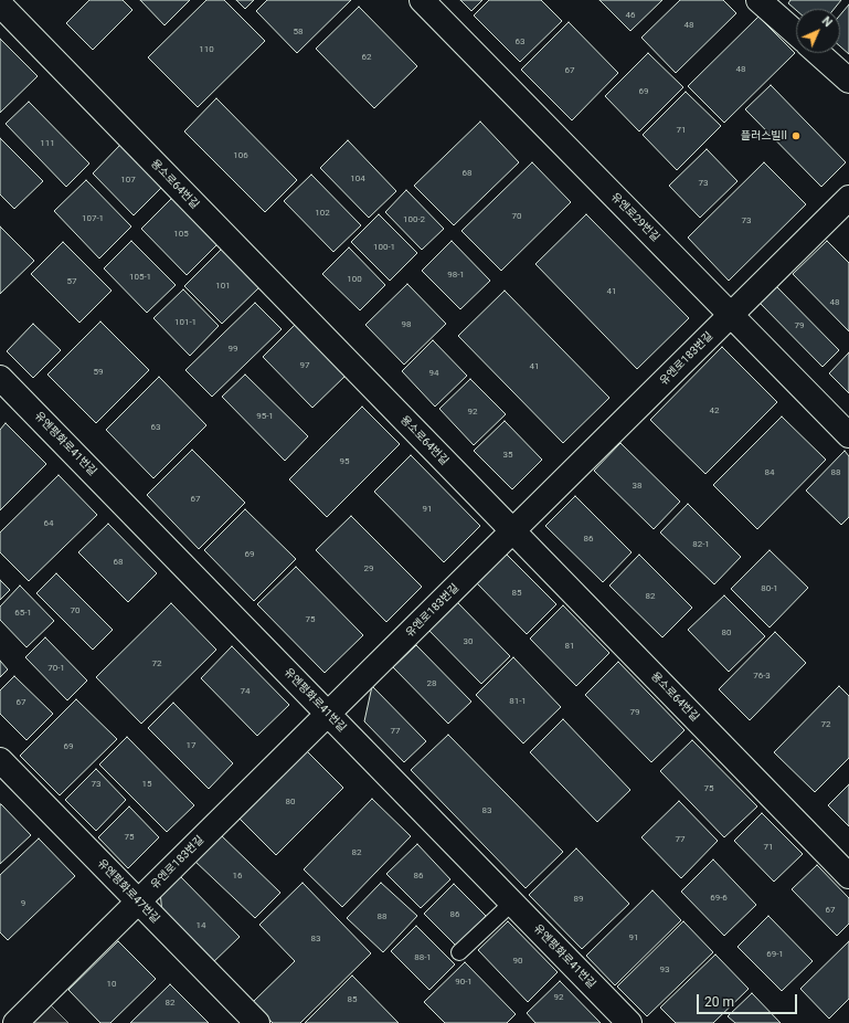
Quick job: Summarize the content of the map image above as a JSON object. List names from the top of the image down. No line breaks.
{"streets":{"street":["용소로64번길","유엔로29번길","유엔로183번길","유엔평화로41번길","유엔평화로47번길"]},"crossings":[["용소로64번길","유엔로183번길"],["유엔로29번길","유엔로183번길"],["유엔로183번길","유엔평화로41번길"],["유엔로183번길","유엔평화로47번길"]],"places":["플러스빌II"],"house_numbers":["46","48","58","63","110","62","48","67","69","71","111","106","68","104","107","73","102","70","107-1","100-2","73","105","100-1","98-1","105-1","100","57","101","41","48","101-1","98","79","99","97","41","59","94","42","92","95-1","63","35","95","84","88","38","67","91","64","86","82-1","69","68","29","80-1","85","82","70","65-1","75","80","30","81","72","70-1","76-3","28","74","81-1","67","79","72","77","17","69","73","15","75","80","83","75","77","71","82","16","86","69-6","89","9","67","86","88","14","91","83","69-1","88-1","90","93","90-1","10","92","85","82"],"scale_bar":"20 m","north":"top right"}
